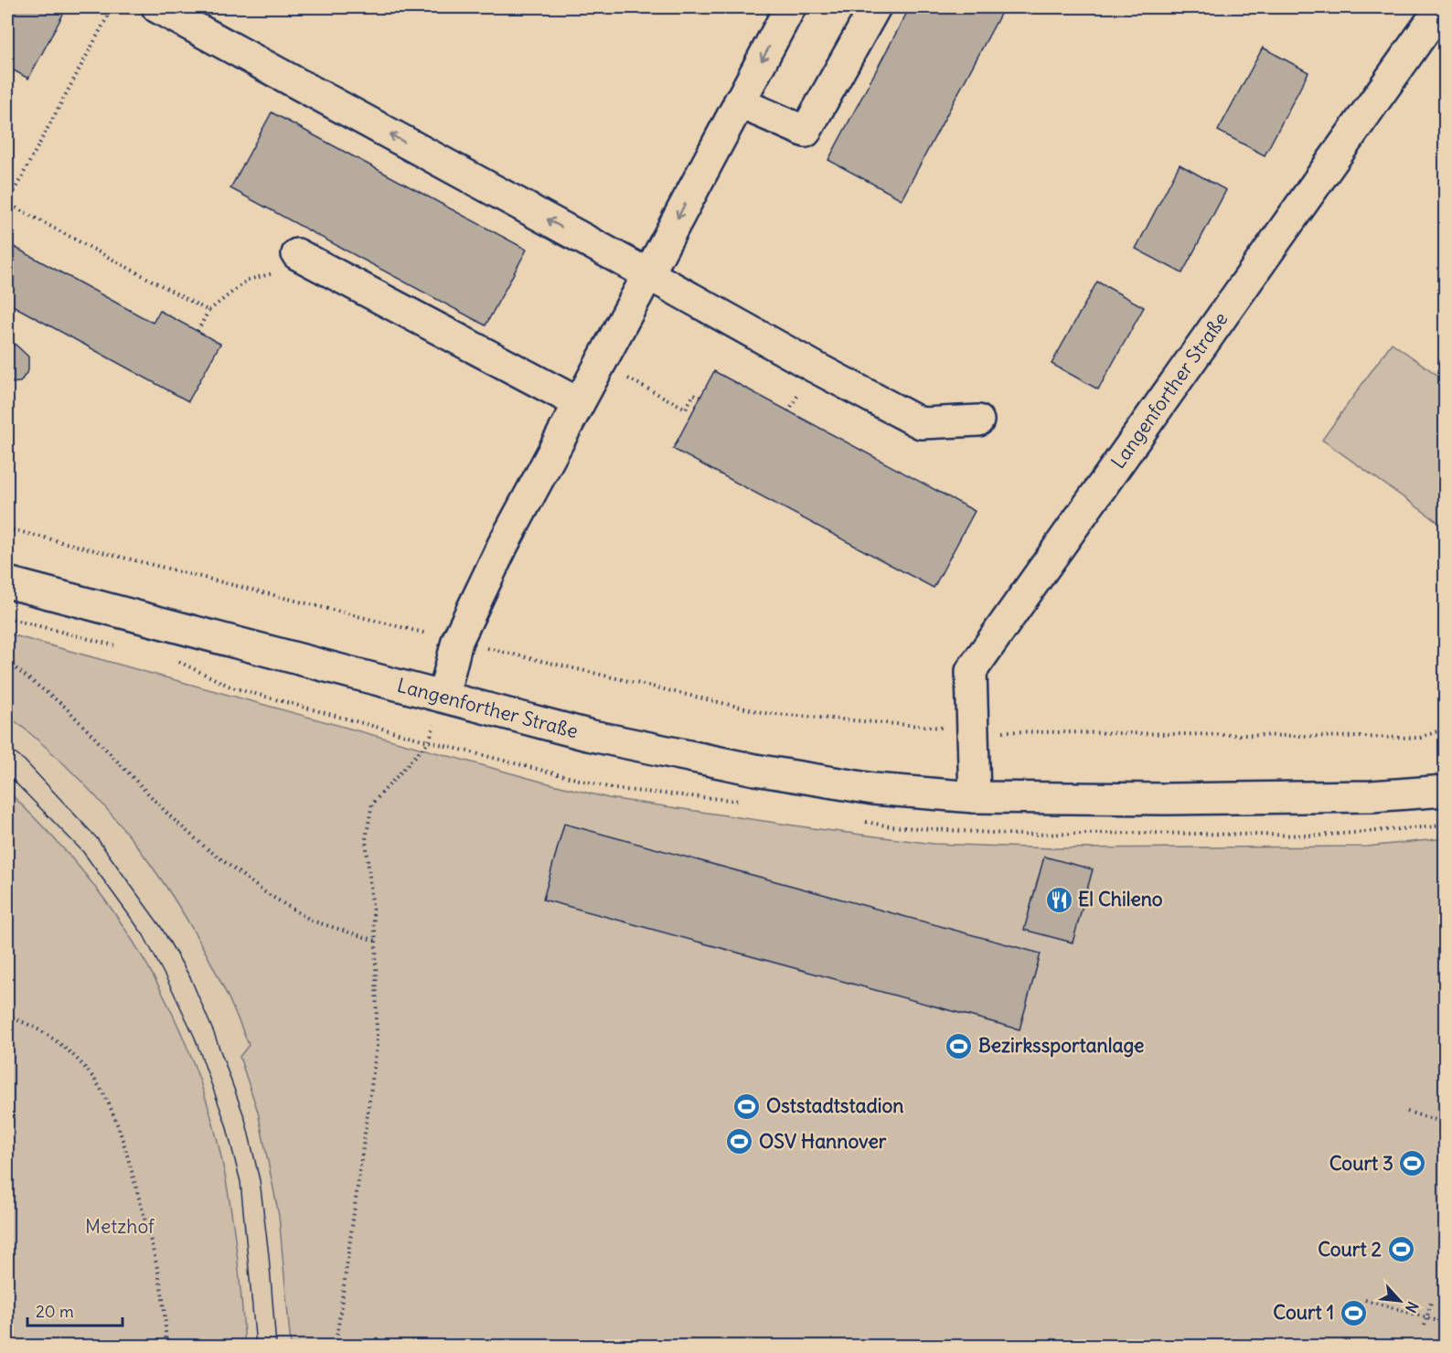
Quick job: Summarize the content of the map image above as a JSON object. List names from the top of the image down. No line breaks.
{"streets":{"main road":["Langenforther Straße"]},"parks":["Metzhof"],"places":{"restaurant":["El Chileno"],"sports":["Bezirkssportanlage","Oststadtstadion","OSV Hannover","Court 3","Court 2","Court 1"]},"scale_bar":"20 m","north":"bottom right"}
